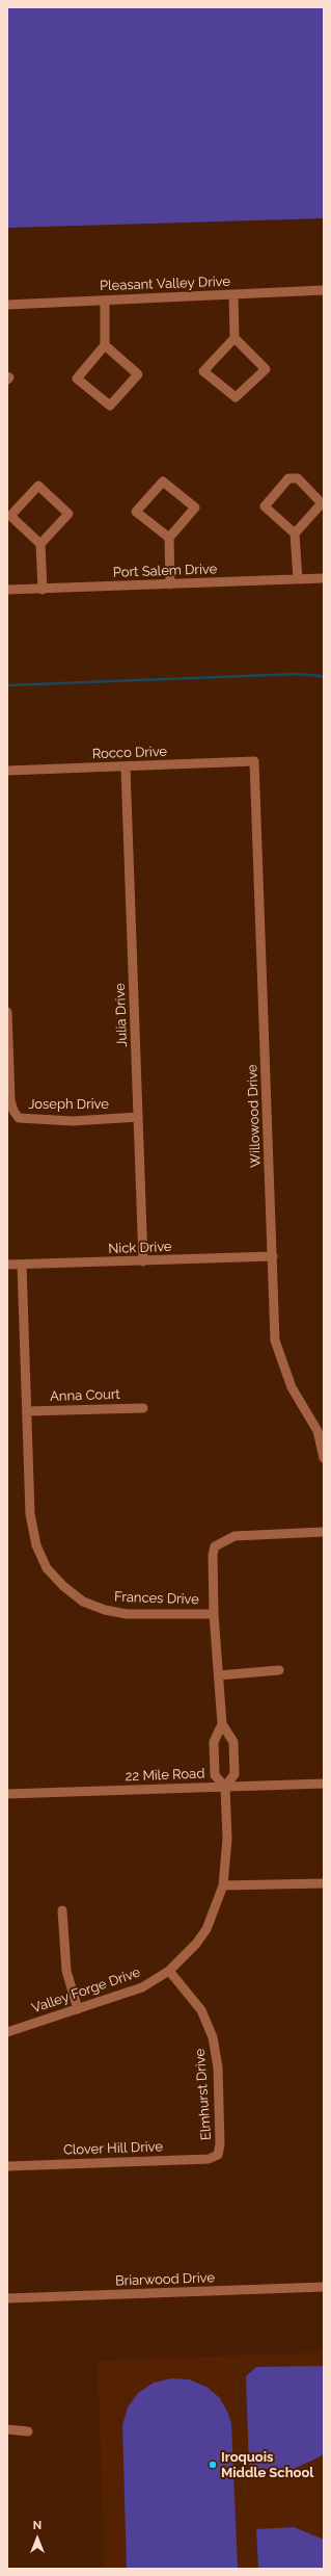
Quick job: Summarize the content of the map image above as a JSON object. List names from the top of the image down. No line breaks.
{"streets":{"street":["Pleasant Valley Drive","Port Salem Drive","Rocco Drive","Julia Drive","Joseph Drive","Willowood Drive","Nick Drive","Anna Court","Frances Drive","22 Mile Road","Valley Forge Drive","Elmhurst Drive","Clover Hill Drive","Briarwood Drive"]},"crossings":[["Rocco Drive","Julia Drive"],["Rocco Drive","Willowood Drive"],["Julia Drive","Joseph Drive"],["Julia Drive","Nick Drive"],["Willowood Drive","Nick Drive"],["Nick Drive","Frances Drive"],["Anna Court","Frances Drive"],["Frances Drive","Valley Forge Drive"],["22 Mile Road","Valley Forge Drive"],["Valley Forge Drive","Elmhurst Drive"],["Elmhurst Drive","Clover Hill Drive"]],"places":["Iroquois Middle School"],"north":"top"}
